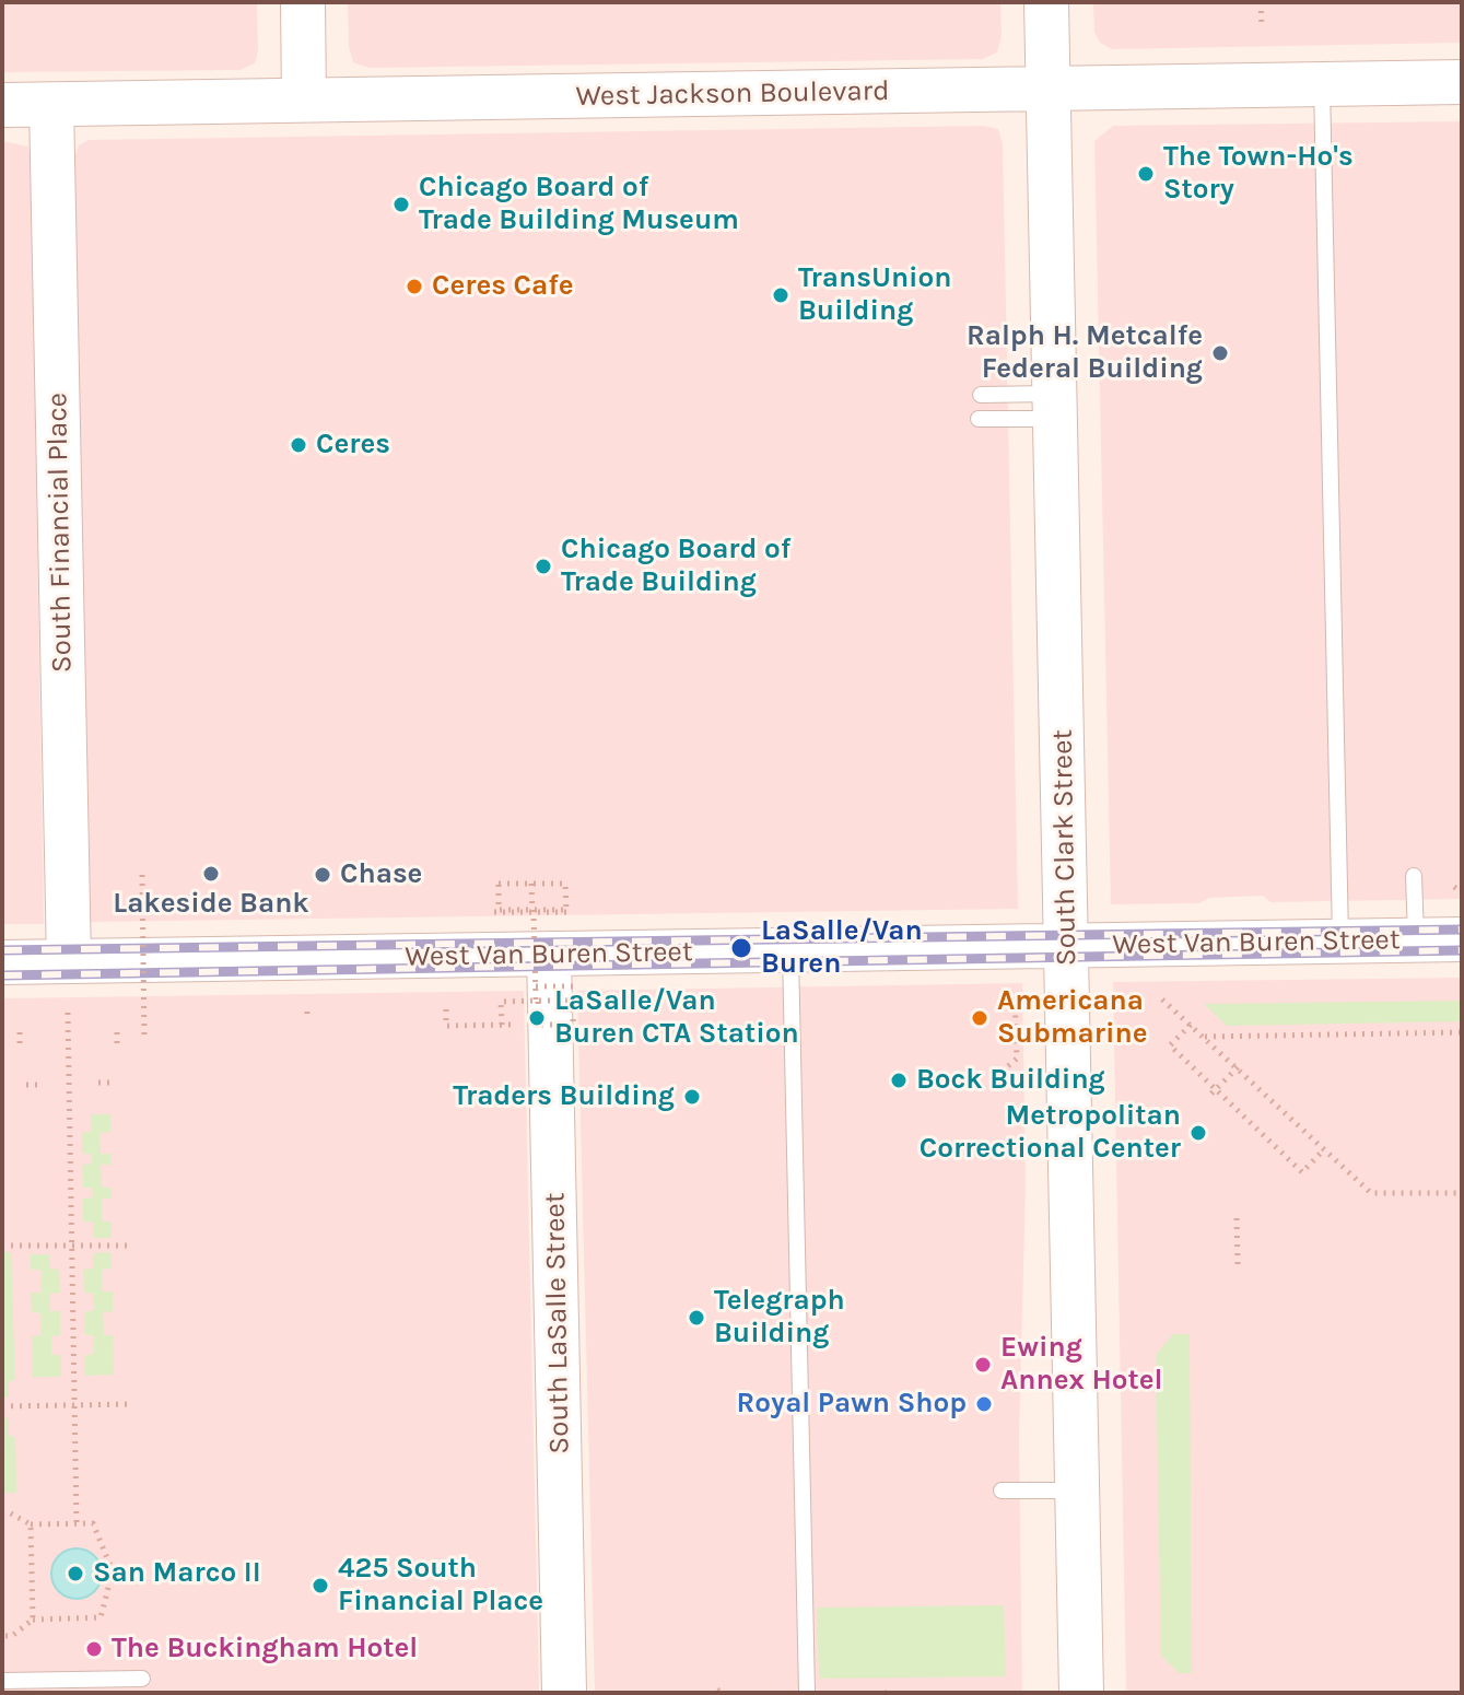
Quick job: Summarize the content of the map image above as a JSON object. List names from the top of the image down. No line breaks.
{"streets":{"main road":["West Jackson Boulevard","South Financial Place","South Clark Street","West Van Buren Street","South LaSalle Street"]},"crossings":[["West Jackson Boulevard","South Financial Place"],["West Jackson Boulevard","South Clark Street"],["South Financial Place","West Van Buren Street"],["South Clark Street","West Van Buren Street"],["West Van Buren Street","South LaSalle Street"]],"places":["The Town-Ho's Story","Chicago Board of Trade Building Museum","Ceres Cafe","TransUnion Building","Ralph H. Metcalfe Federal Building","Ceres","Chicago Board of Trade Building","Lakeside Bank","Chase","LaSalle/Van Buren","LaSalle/Van Buren CTA Station","Americana Submarine","Bock Building","Traders Building","Metropolitan Correctional Center","Telegraph Building","Ewing Annex Hotel","Royal Pawn Shop","San Marco II","425 South Financial Place","The Buckingham Hotel"]}
